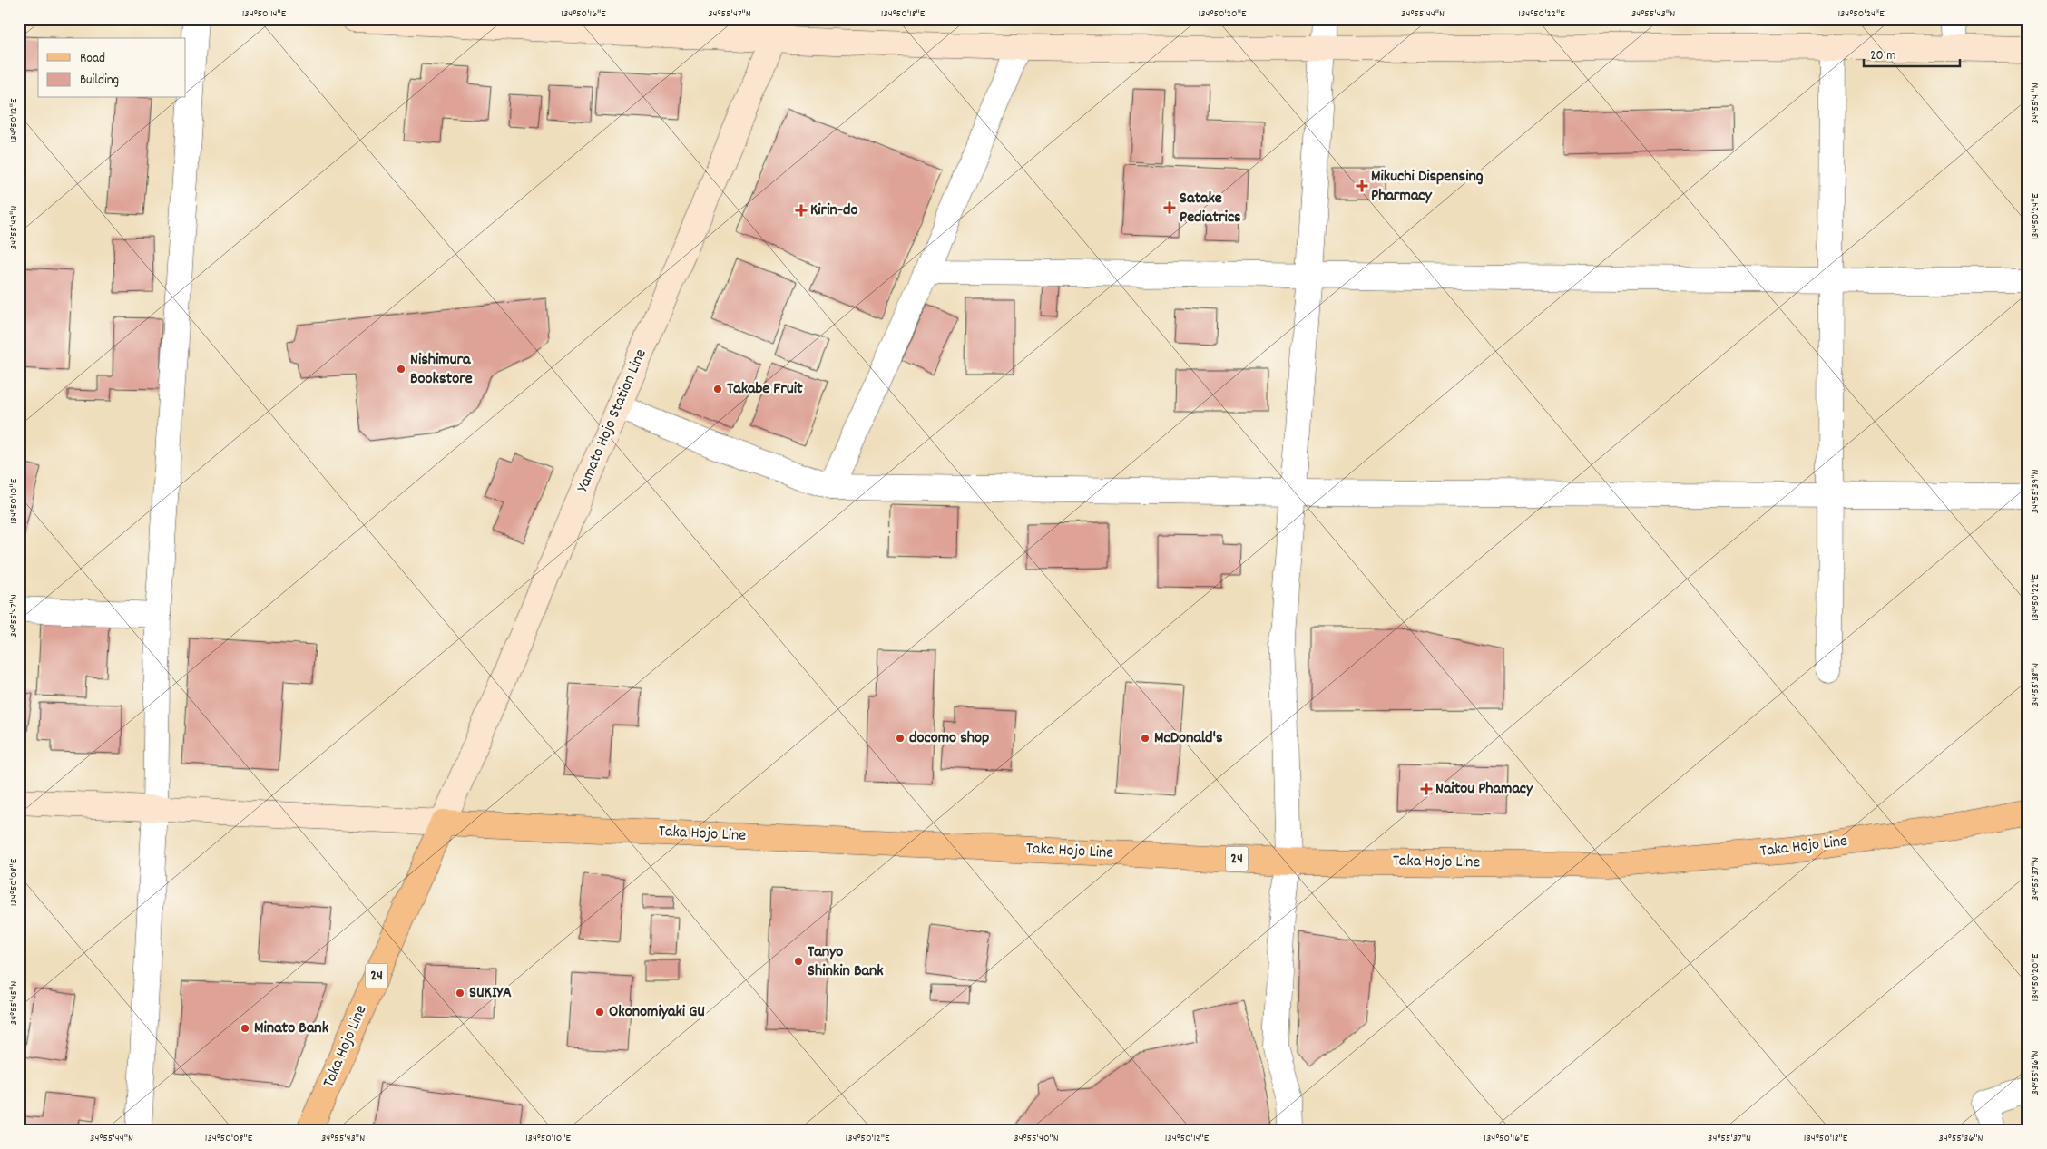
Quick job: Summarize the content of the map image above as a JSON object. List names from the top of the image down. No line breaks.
{"streets":{"main road":["Taka Hojo Line","24"],"street":["Yamato Hojo Station Line"]},"crossings":[["Yamato Hojo Station Line","Taka Hojo Line"]],"places":{"health":["Mikuchi Dispensing Pharmacy","Satake Pediatrics","Kirin-do","Naitou Phamacy"],"other":["Nishimura Bookstore","Takabe Fruit","docomo shop","McDonald's","Tanyo Shinkin Bank","SUKIYA","Okonomiyaki GU","Minato Bank"]},"legend":["Road","Building"],"scale_bar":"20 m","coordinates":["134°50'14\"E","134°50'16\"E","34°55'47\"N","134°50'18\"E","134°50'20\"E","34°55'44\"N","134°50'22\"E","34°55'43\"N","134°50'24\"E","34°55'41\"N","134°50'12\"E","34°55'49\"N","34°55'39\"N","134°50'10\"E","34°55'38\"N","34°55'37\"N","134°50'08\"E","34°55'45\"N","34°55'36\"N","34°55'40\"N"]}
